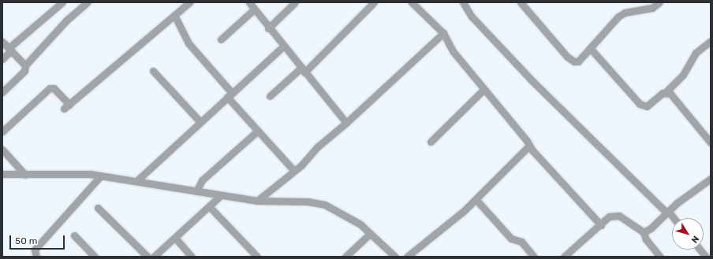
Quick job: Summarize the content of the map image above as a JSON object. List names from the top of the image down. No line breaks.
{"scale_bar":"50 m","north":"bottom right"}
